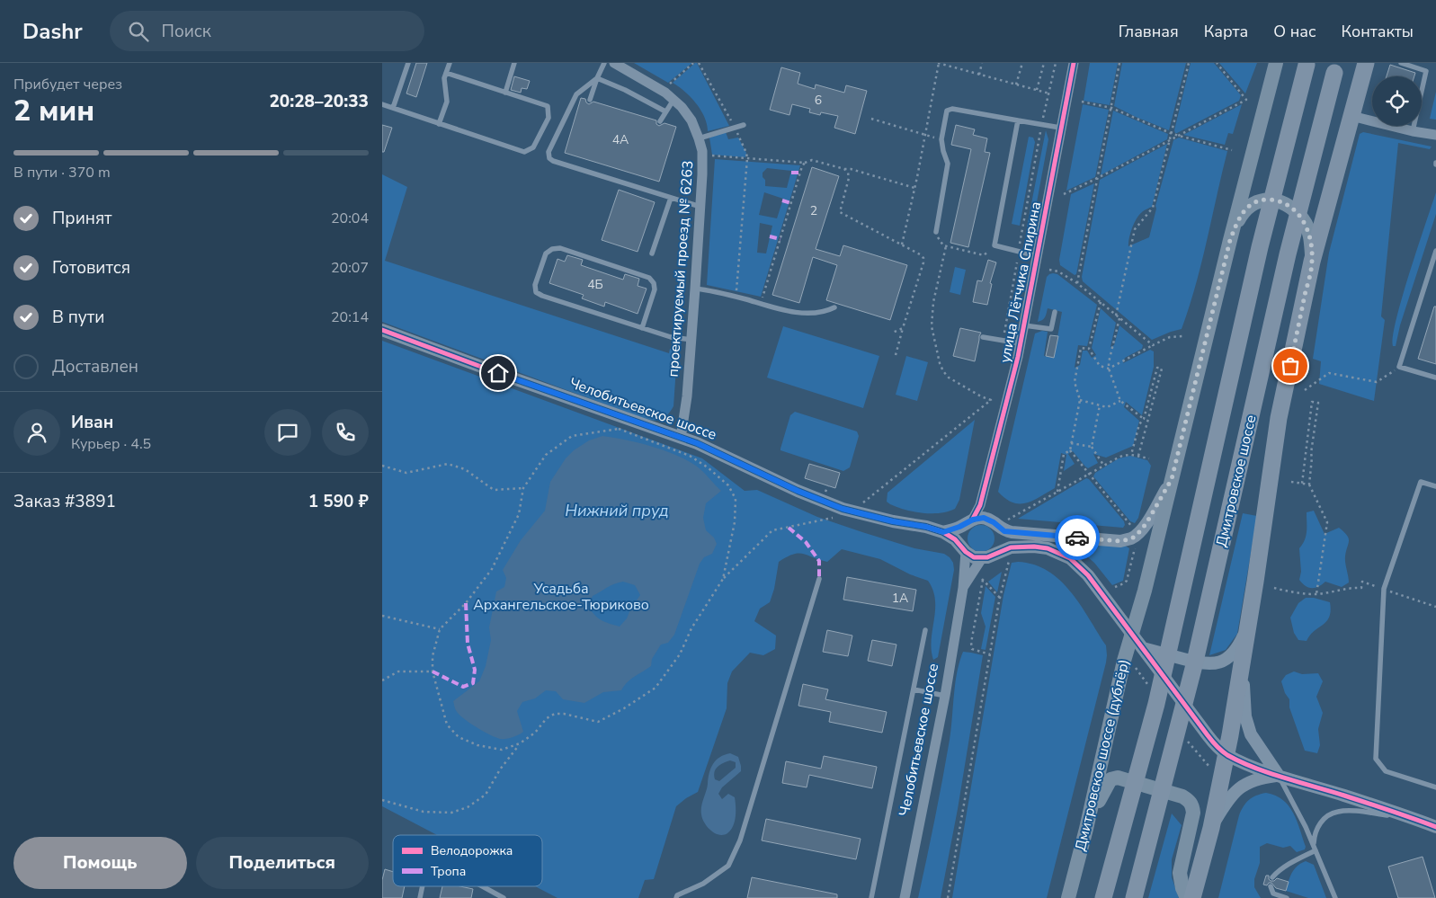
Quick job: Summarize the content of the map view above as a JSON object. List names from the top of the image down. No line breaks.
{"streets":{"highway":["Дмитровское шоссе"],"main road":["Дмитровское шоссе (дублёр)"],"street":["проектируемый проезд № 6263","улица Лётчика Спирина","Челобитьевское шоссе"]},"crossings":[["проектируемый проезд № 6263","Челобитьевское шоссе"],["улица Лётчика Спирина","Челобитьевское шоссе"]],"water":["Нижний пруд"],"parks":["Усадьба Архангельское-Тюриково"],"house_numbers":["6","4А","2","4Б","1А"],"legend":["Велодорожка","Тропа"],"page":{"header":"Dashr","search":"Поиск","nav":["Главная","Карта","О нас","Контакты"],"heading":["2 мин","Прибудет через","20:28–20:33"],"panel":["Иван","Курьер · 4.5","Заказ #3891","1 590 ₽"],"bar":"В пути · 370 m","list":[["Принят","20:04"],["Готовится","20:07"],["В пути","20:14"],"Доставлен"],"buttons":["Помощь","Поделиться"]}}
